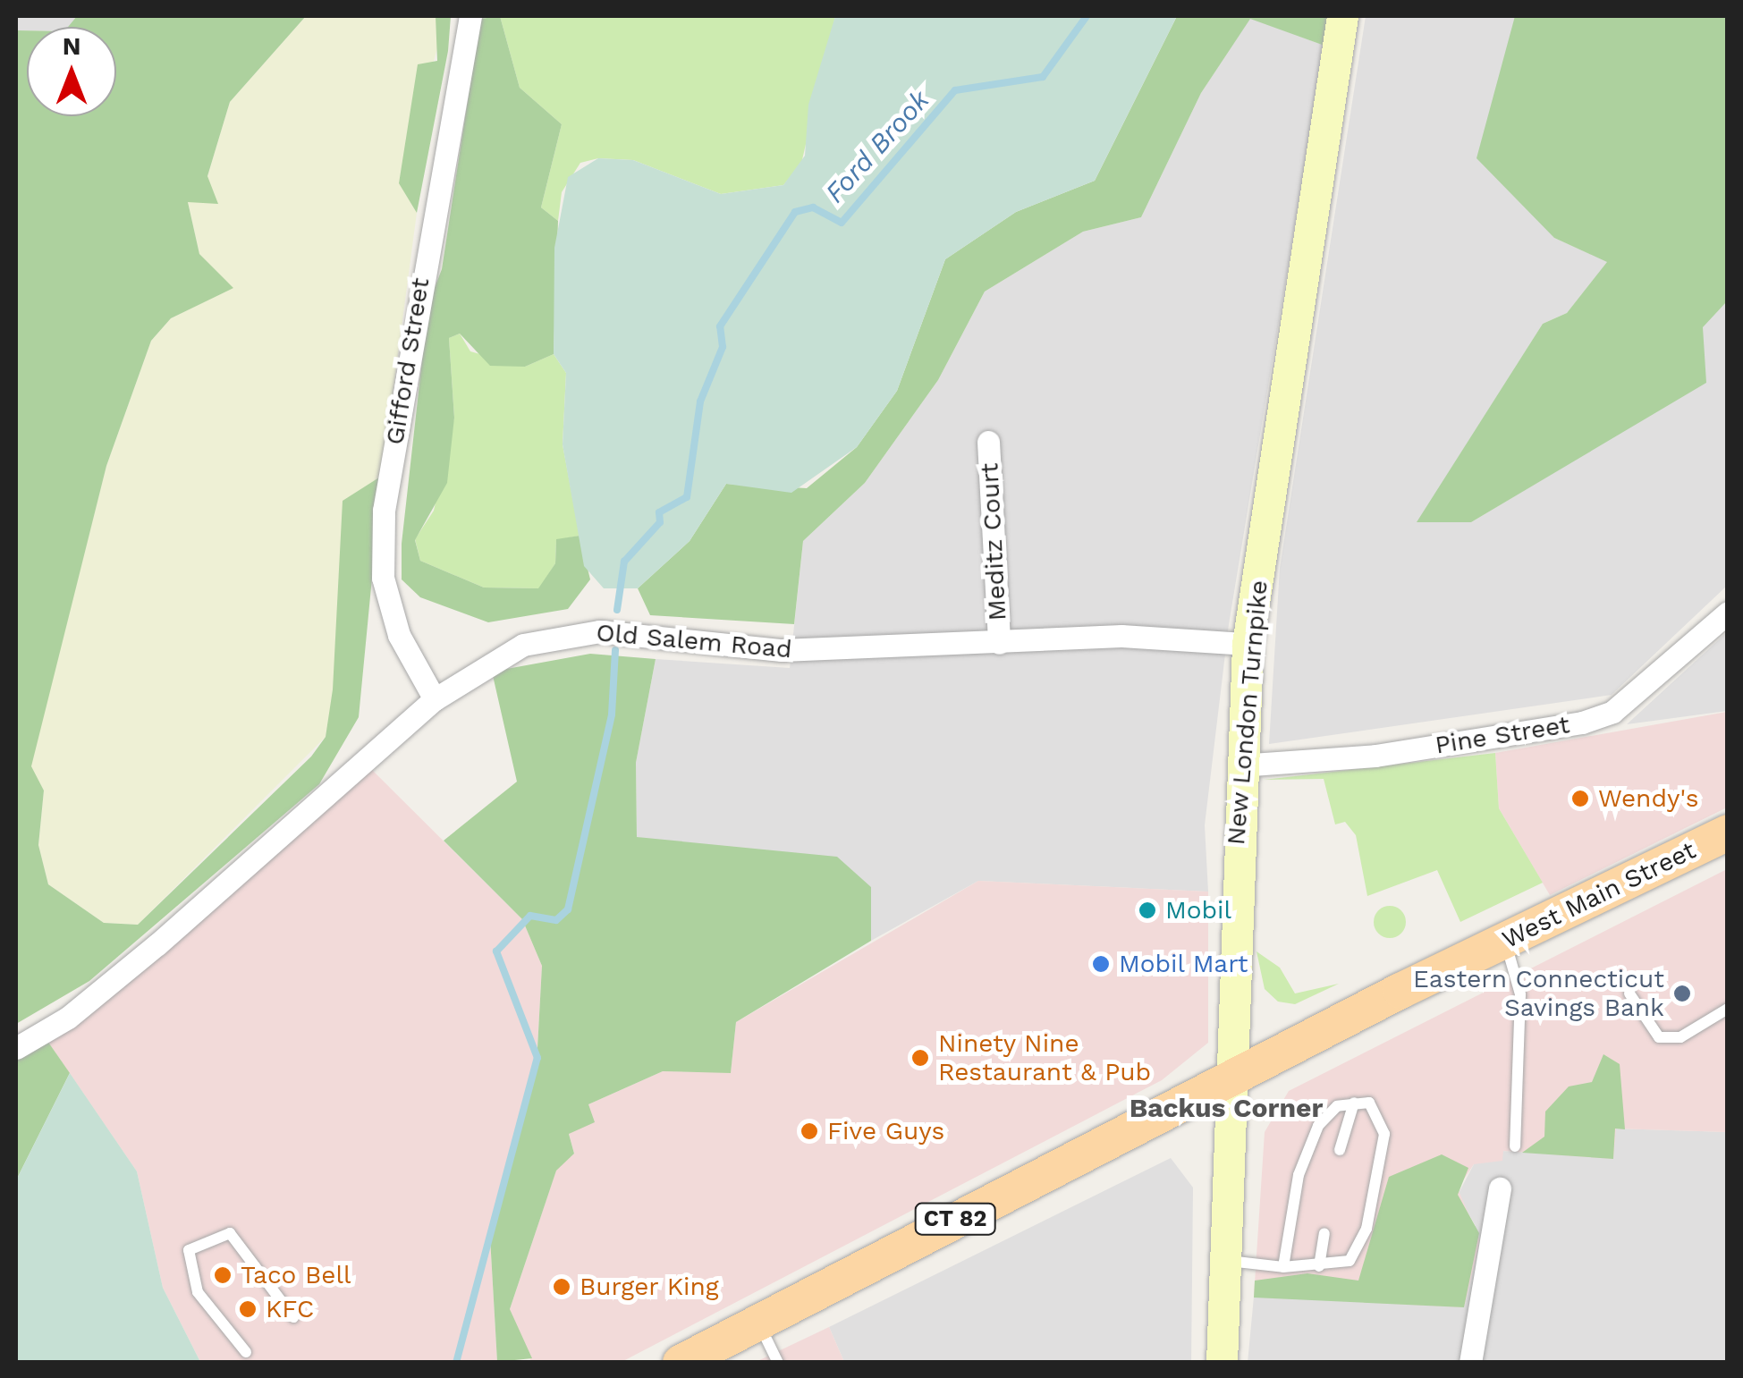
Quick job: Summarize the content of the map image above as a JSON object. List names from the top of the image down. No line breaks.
{"streets":{"main road":["New London Turnpike","West Main Street","CT 82"],"street":["Gifford Street","Meditz Court","Old Salem Road","Pine Street"]},"crossings":[["Gifford Street","Old Salem Road"],["Meditz Court","Old Salem Road"],["Old Salem Road","New London Turnpike"],["New London Turnpike","Pine Street"],["New London Turnpike","West Main Street"],["New London Turnpike","CT 82"],["West Main Street","CT 82"]],"districts":["Backus Corner"],"water":["Ford Brook"],"places":["Wendy's","Mobil","Mobil Mart","Eastern Connecticut Savings Bank","Ninety Nine Restaurant & Pub","Five Guys","Taco Bell","Burger King","KFC"],"north":"top"}
